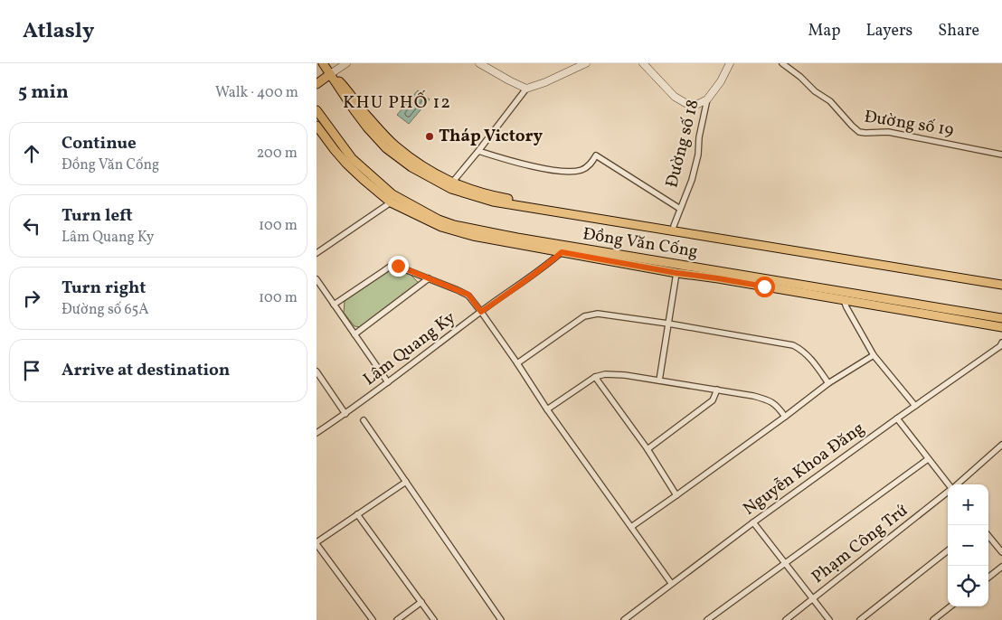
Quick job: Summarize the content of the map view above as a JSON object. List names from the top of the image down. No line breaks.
{"streets":{"main road":["Đồng Văn Cống"],"street":["Đường số 19","Đường số 18","Lâm Quang Ky","Nguyễn Khoa Đăng","Phạm Công Trứ"]},"crossings":[["Đường số 18","Đồng Văn Cống"],["Đồng Văn Cống","Lâm Quang Ky"]],"districts":["KHU PHỐ 12"],"places":["Tháp Victory"],"page":{"header":"Atlasly","nav":["Map","Layers","Share"],"heading":["5 min","Walk · 400 m"],"list":[["Continue","Đồng Văn Cống","200 m"],["Turn left","Lâm Quang Ky","100 m"],["Turn right","Đường số 65A","100 m"],"Arrive at destination"],"map_buttons":["+","−"]}}
